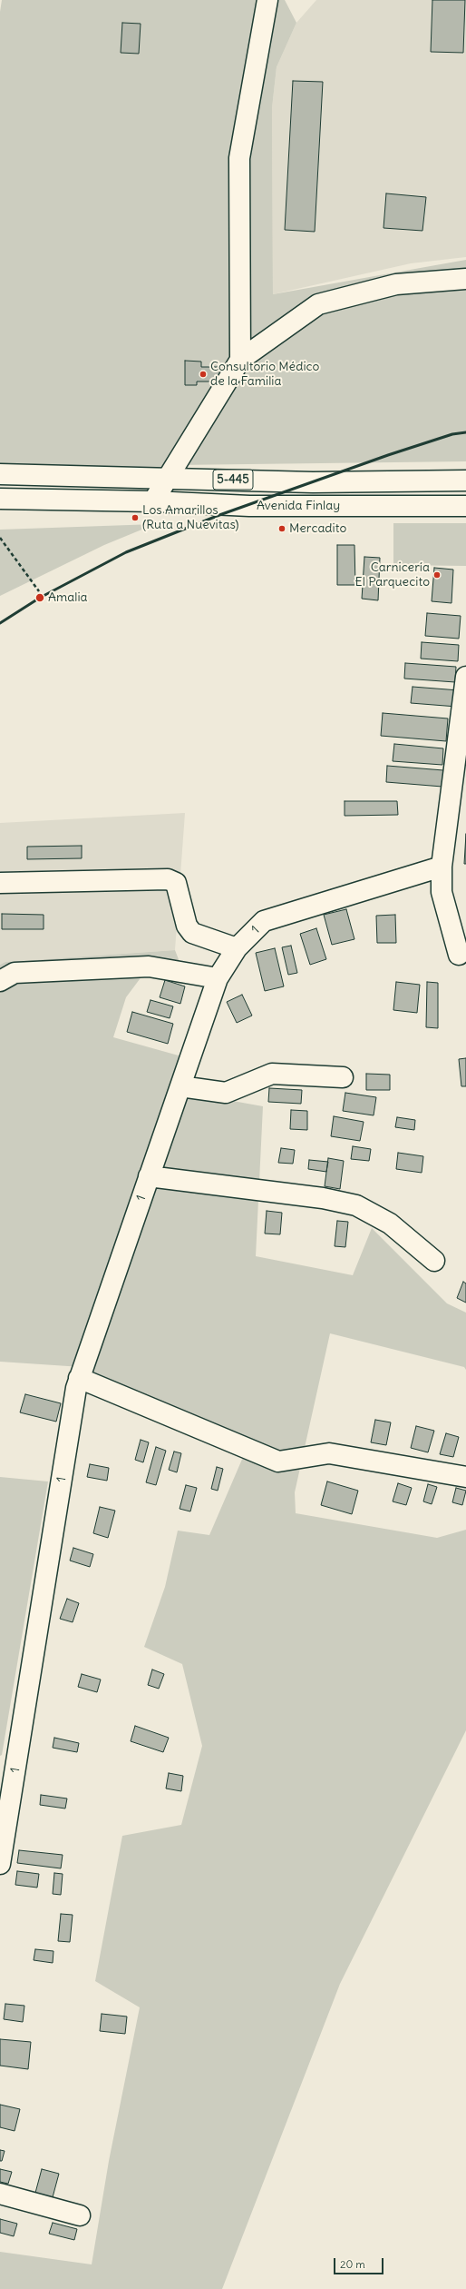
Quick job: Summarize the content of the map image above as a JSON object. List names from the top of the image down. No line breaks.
{"streets":{"main road":["5-445","Avenida Finlay","1"]},"places":["Consultorio Médico de la Familia","Los Amarillos (Ruta a Nuevitas)","Mercadito","Carnicería El Parquecito","Amalia"],"scale_bar":"20 m"}
